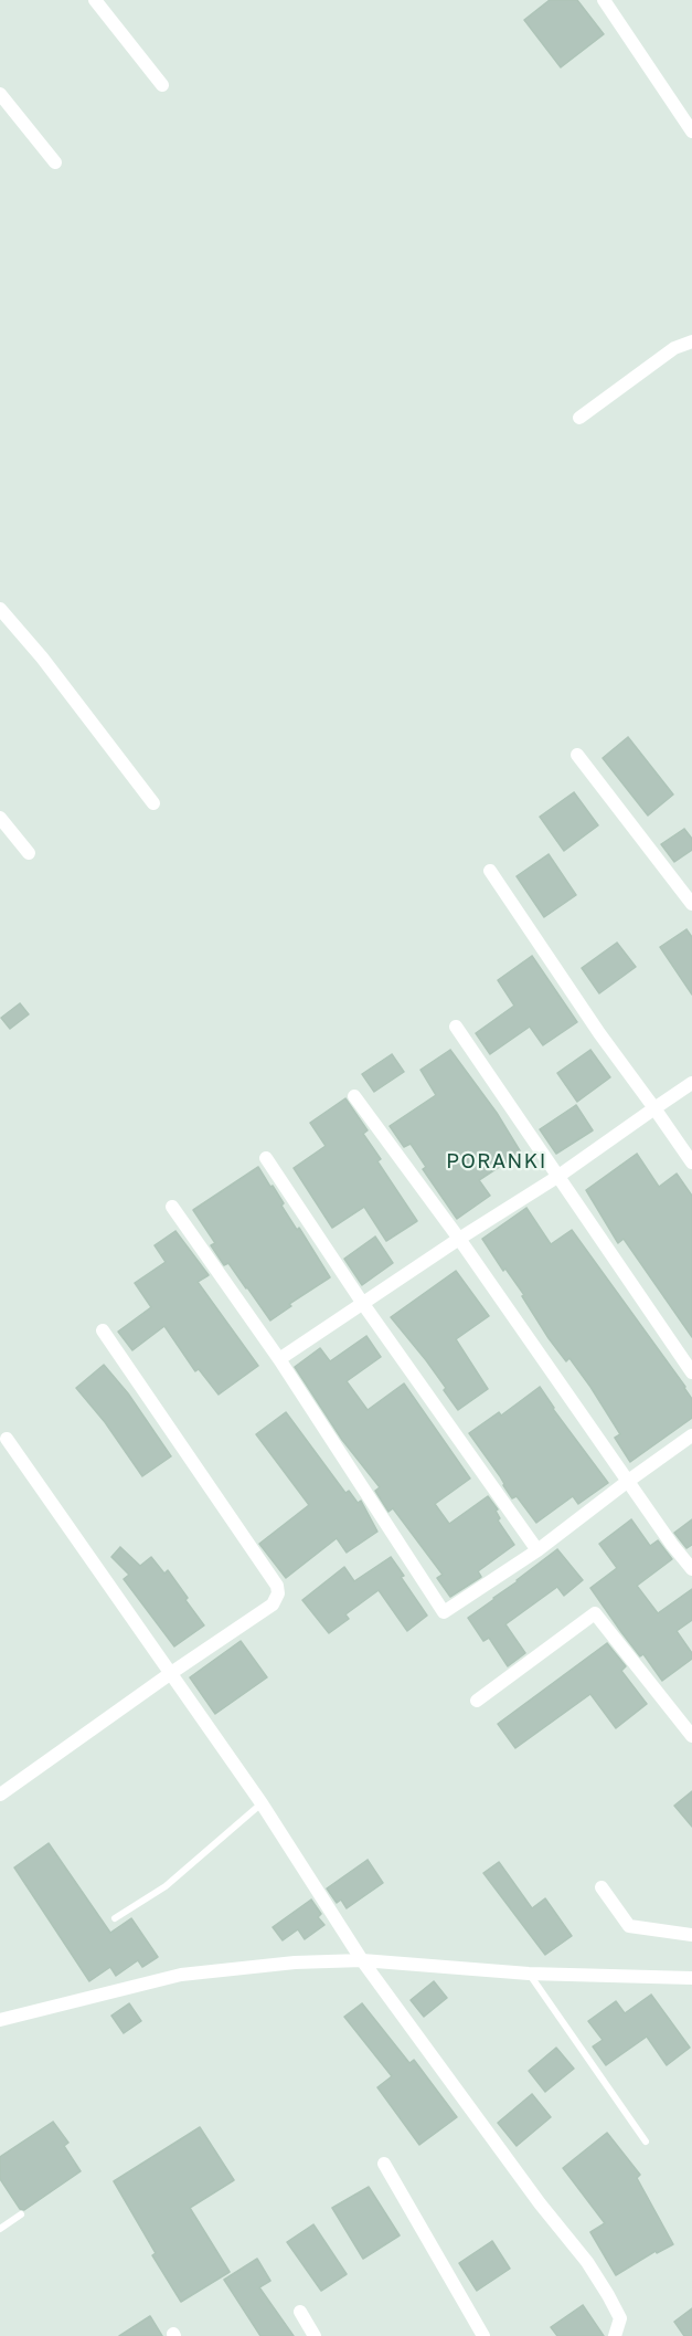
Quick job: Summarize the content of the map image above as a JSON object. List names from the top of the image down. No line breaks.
{"districts":["PORANKI"]}
